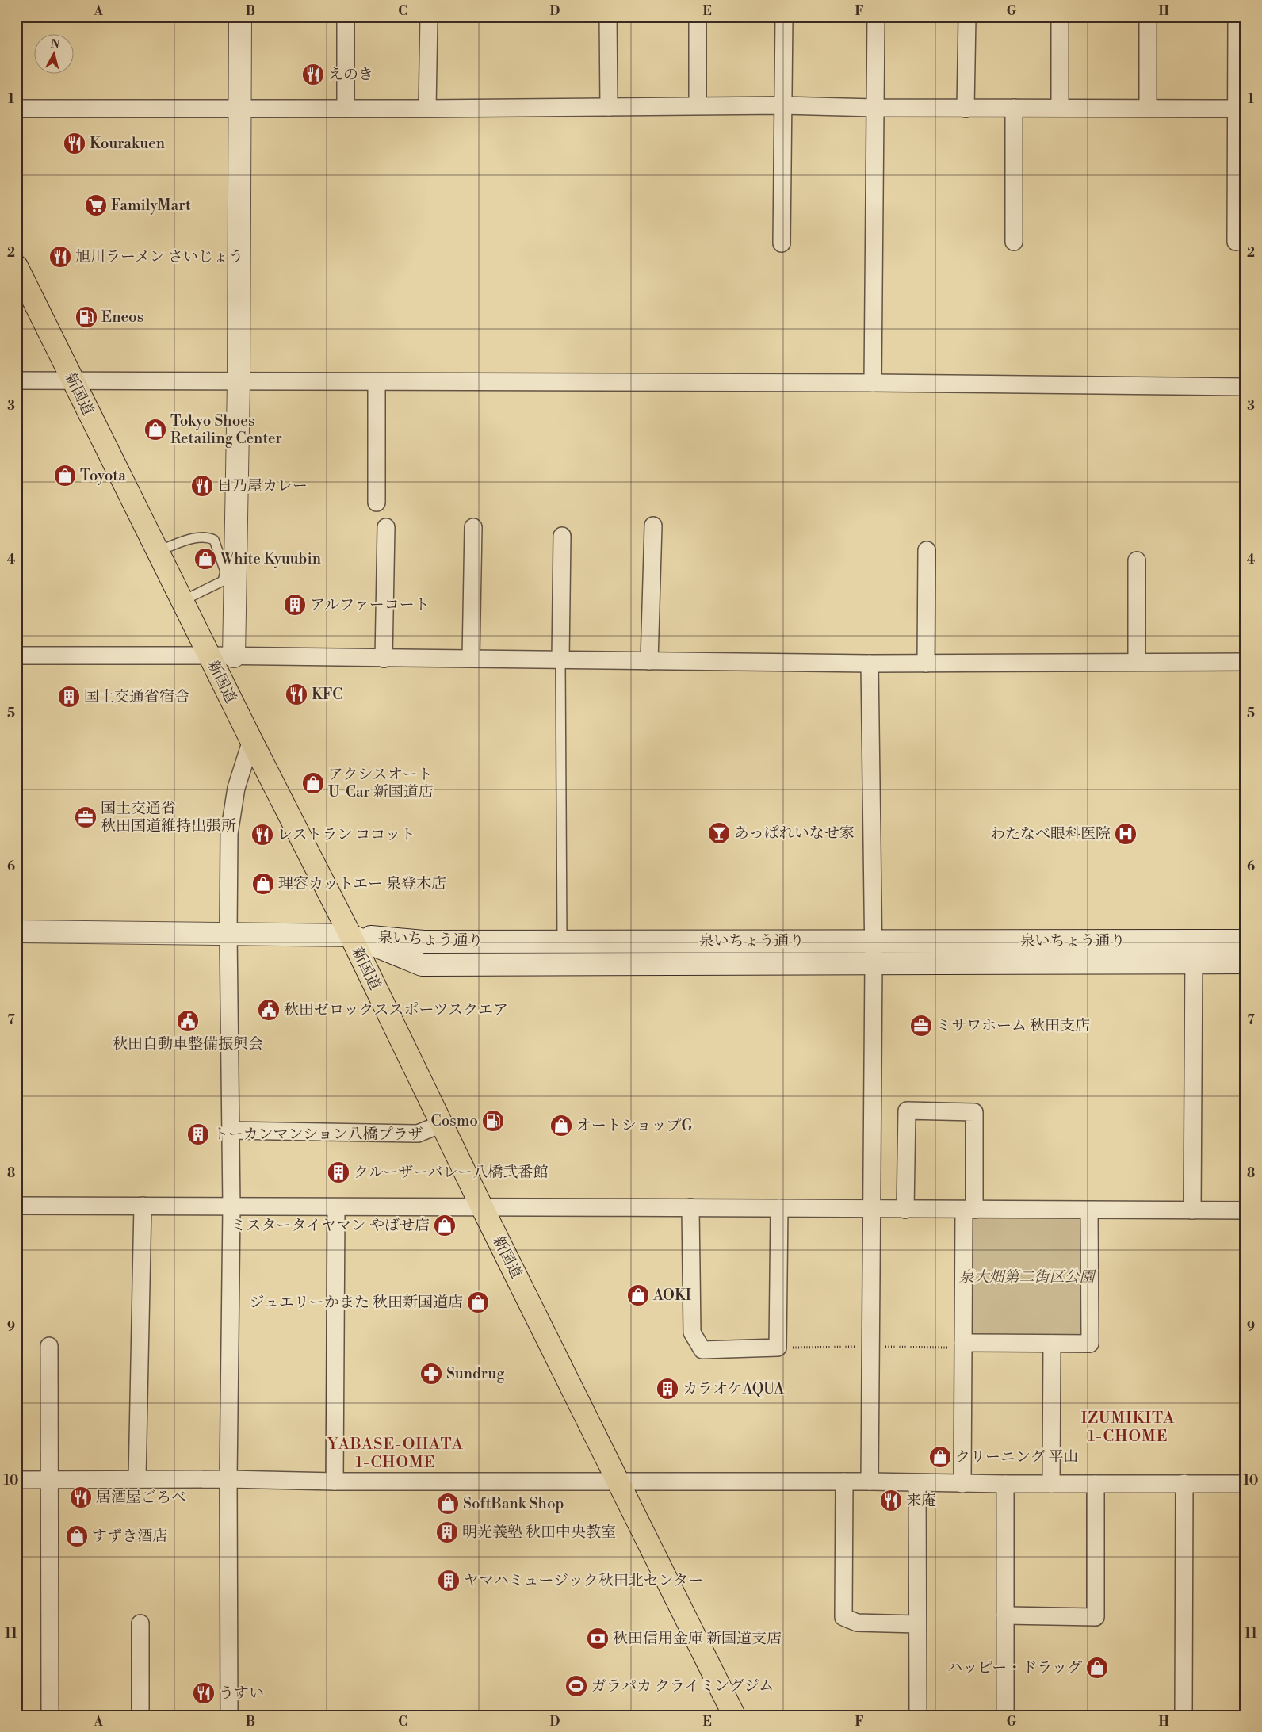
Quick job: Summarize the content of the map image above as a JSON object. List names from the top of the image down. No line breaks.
{"streets":{"main road":["新国道","泉いちょう通り"]},"crossings":[["新国道","泉いちょう通り"]],"districts":["IZUMIKITA 1-CHOME","YABASE-OHATA 1-CHOME"],"parks":["泉大畑第二街区公園"],"places":{"restaurant":["えのき","Kourakuen","旭川ラーメン さいじょう","日乃屋カレー","KFC","レストラン ココット","居酒屋ごろべ","来庵","うすい"],"supermarket":["FamilyMart"],"fuel station":["Eneos","Cosmo"],"shop":["Tokyo Shoes Retailing Center","Toyota","White Kyuubin","アクシスオート U-Car 新国道店","理容カットエー 泉登木店","オートショップG","ミスタータイヤマン やばせ店","AOKI","ジュエリーかまた 秋田新国道店","クリーニング 平山","SoftBank Shop","すずき酒店","ハッピー・ドラッグ"],"building":["アルファーコート","国土交通省宿舎","トーカンマンション八橋プラザ","クルーザーバレー八橋弐番館","カラオケAQUA","明光義塾 秋田中央教室","ヤマハミュージック秋田北センター"],"office":["国土交通省 秋田国道維持出張所","ミサワホーム 秋田支店"],"bar":["あっぱれいなせ家"],"hospital":["わたなべ眼科医院"],"public building":["秋田ゼロックススポーツスクエア","秋田自動車整備振興会"],"pharmacy":["Sundrug"],"bank":["秋田信用金庫 新国道支店"],"sports":["ガラパカ クライミングジム"]},"north":"top","grid":{"columns":["A","B","C","D","E","F","G","H"],"rows":["1","2","3","4","5","6","7","8","9","10","11"]}}
